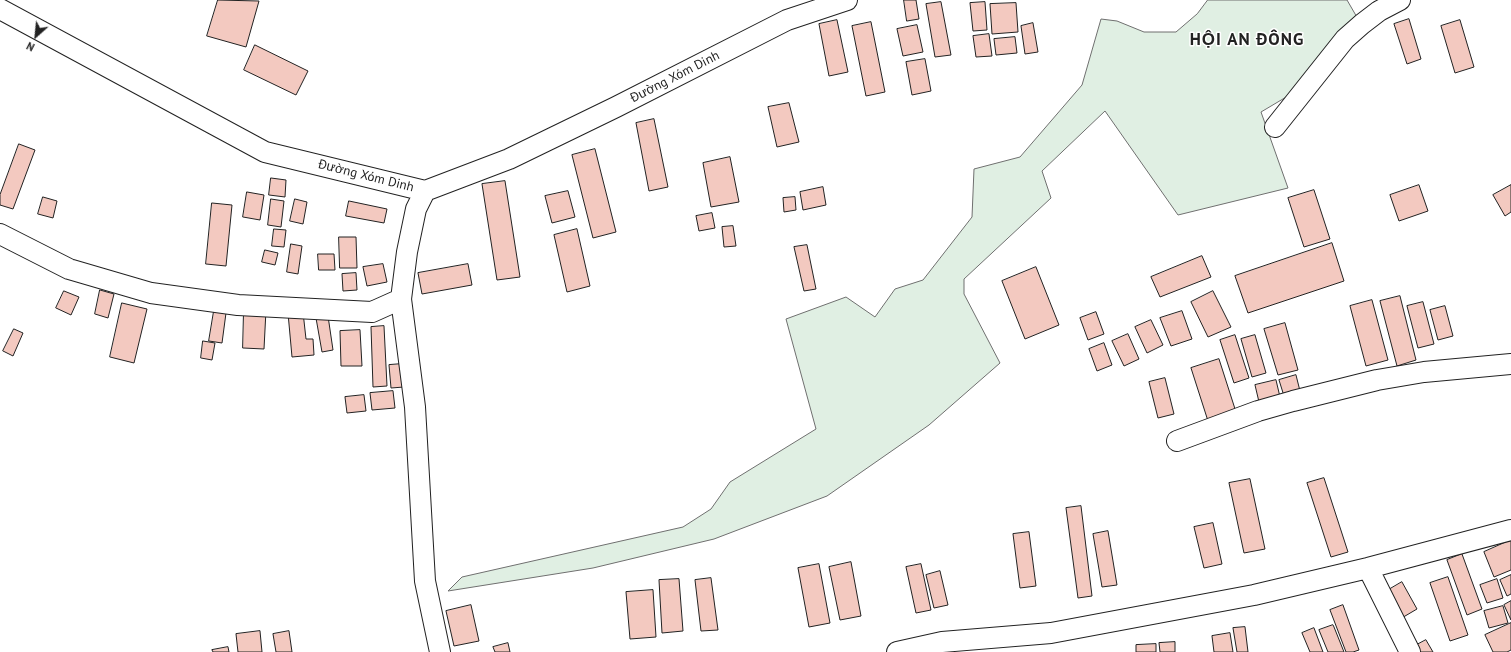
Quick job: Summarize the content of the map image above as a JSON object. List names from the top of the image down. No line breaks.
{"streets":{"street":["Đường Xóm Dinh"]},"districts":["HỘI AN ĐÔNG"],"north":"bottom left"}
